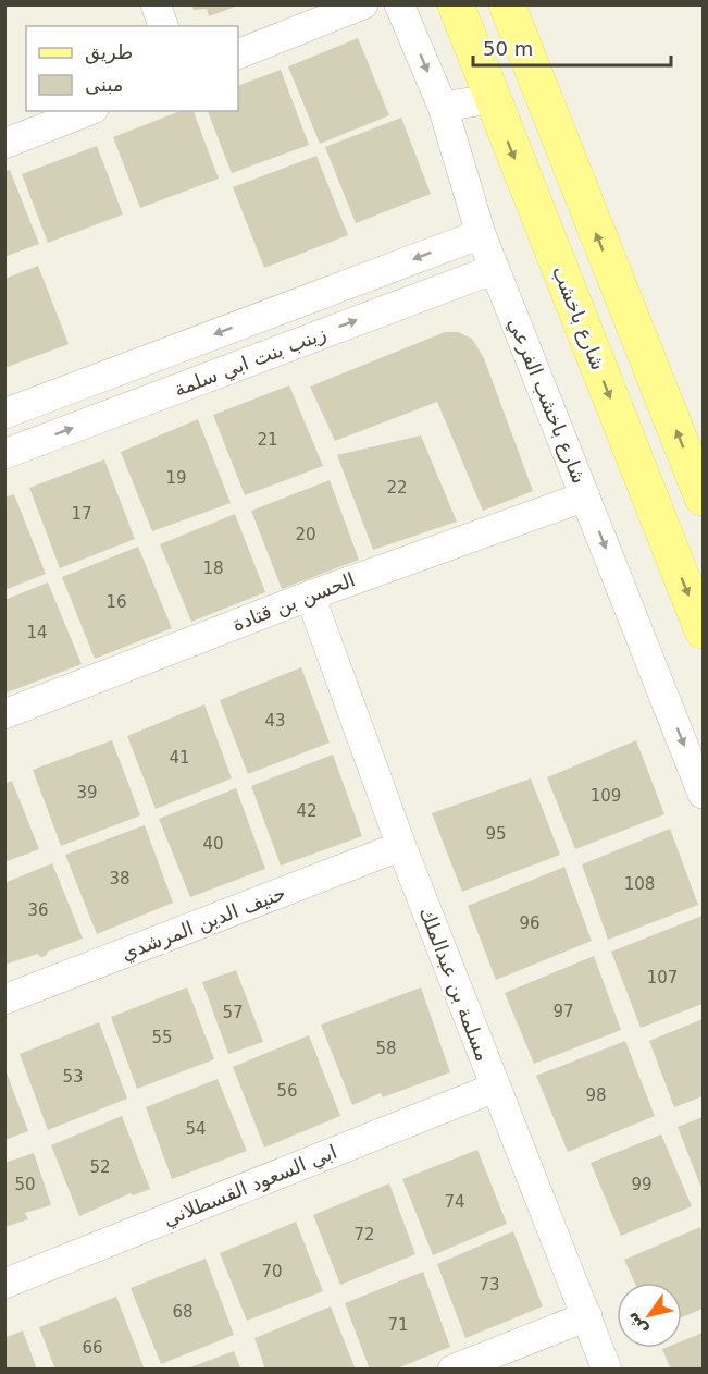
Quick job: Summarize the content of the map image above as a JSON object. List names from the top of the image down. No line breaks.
{"streets":{"main road":["شارع باخشب"],"street":["زينب بنت ابي سلمة","شارع باخشب الفرعي","الحسن بن قتادة","حنيف الدين المرشدي","مسلمة بن عبدالملك","ابي السعود القسطلاني"]},"crossings":[["زينب بنت ابي سلمة","شارع باخشب الفرعي"],["شارع باخشب الفرعي","الحسن بن قتادة"],["الحسن بن قتادة","مسلمة بن عبدالملك"],["حنيف الدين المرشدي","مسلمة بن عبدالملك"],["مسلمة بن عبدالملك","ابي السعود القسطلاني"]],"one_way":["شارع باخشب الفرعي"],"house_numbers":["21","19","22","17","20","18","16","14","43","41","39","109","42","95","40","38","108","36","96","107","97","57","55","58","53","56","98","54","52","50","99","74","72","70","73","68","71","66"],"legend":["طريق","مبنى"],"scale_bar":"50 m","north":"bottom left"}
